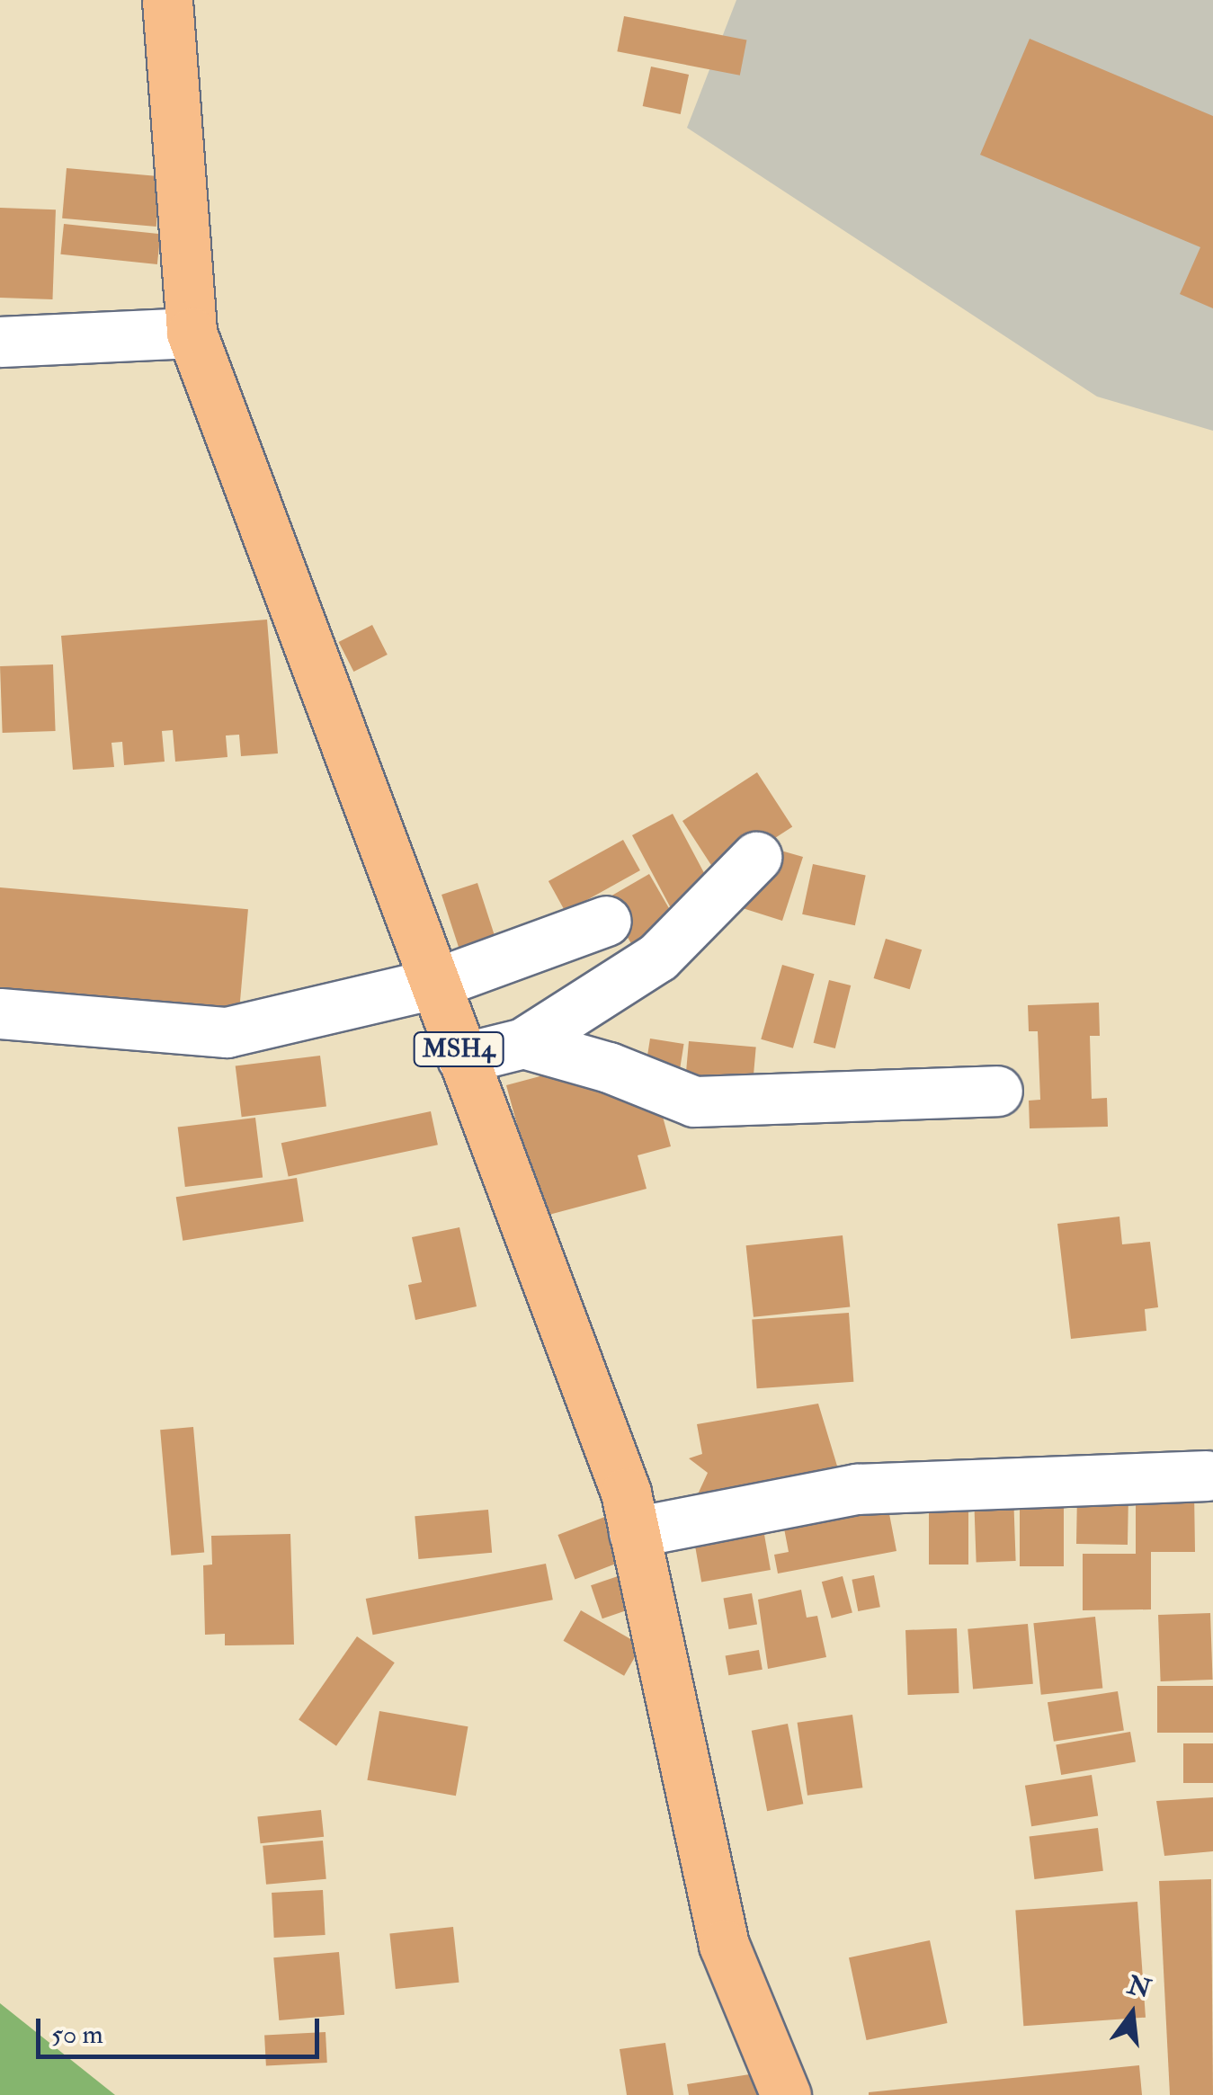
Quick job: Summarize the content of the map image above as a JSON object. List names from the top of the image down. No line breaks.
{"streets":{"main road":["MSH4"]},"scale_bar":"50 m","north":"top"}
